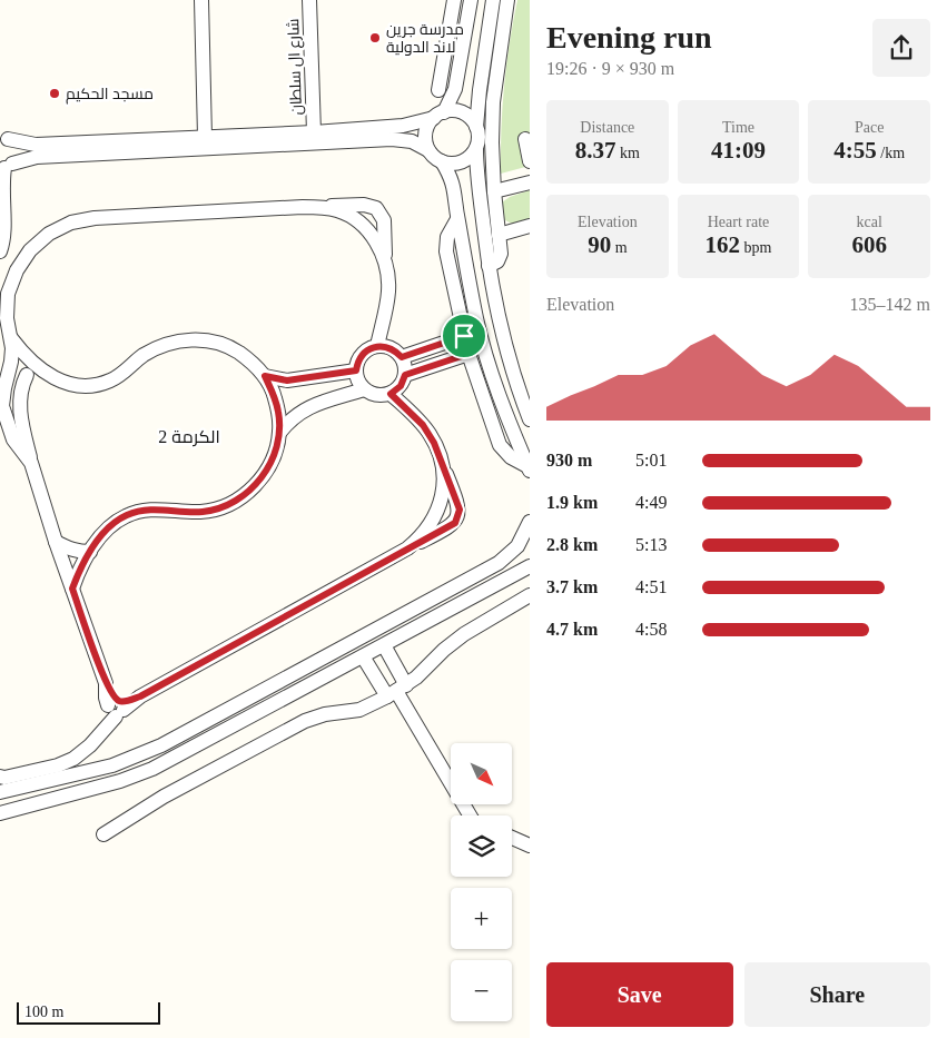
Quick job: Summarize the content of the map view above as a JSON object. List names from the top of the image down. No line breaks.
{"streets":{"street":["شارع ال سلطان"]},"districts":["الكرمة 2"],"places":["مدرسة جرين لاند الدولية","مسجد الحكيم"],"scale_bar":"100 m","north":"bottom right","page":{"heading":["Evening run","19:26 · 9 × 930 m"],"stats":[["Distance","8.37 km"],["Time","41:09"],["Pace","4:55 /km"],["Elevation","90 m"],["Heart rate","162 bpm"],["kcal","606"]],"chart":["Elevation","135–142 m"],"list":[{"name":"930 m","note":"5:01"},{"name":"1.9 km","note":"4:49"},{"name":"2.8 km","note":"5:13"},{"name":"3.7 km","note":"4:51"},{"name":"4.7 km","note":"4:58"}],"map_buttons":["+","−"],"buttons":["Save","Share"],"scale":"100 m"}}
